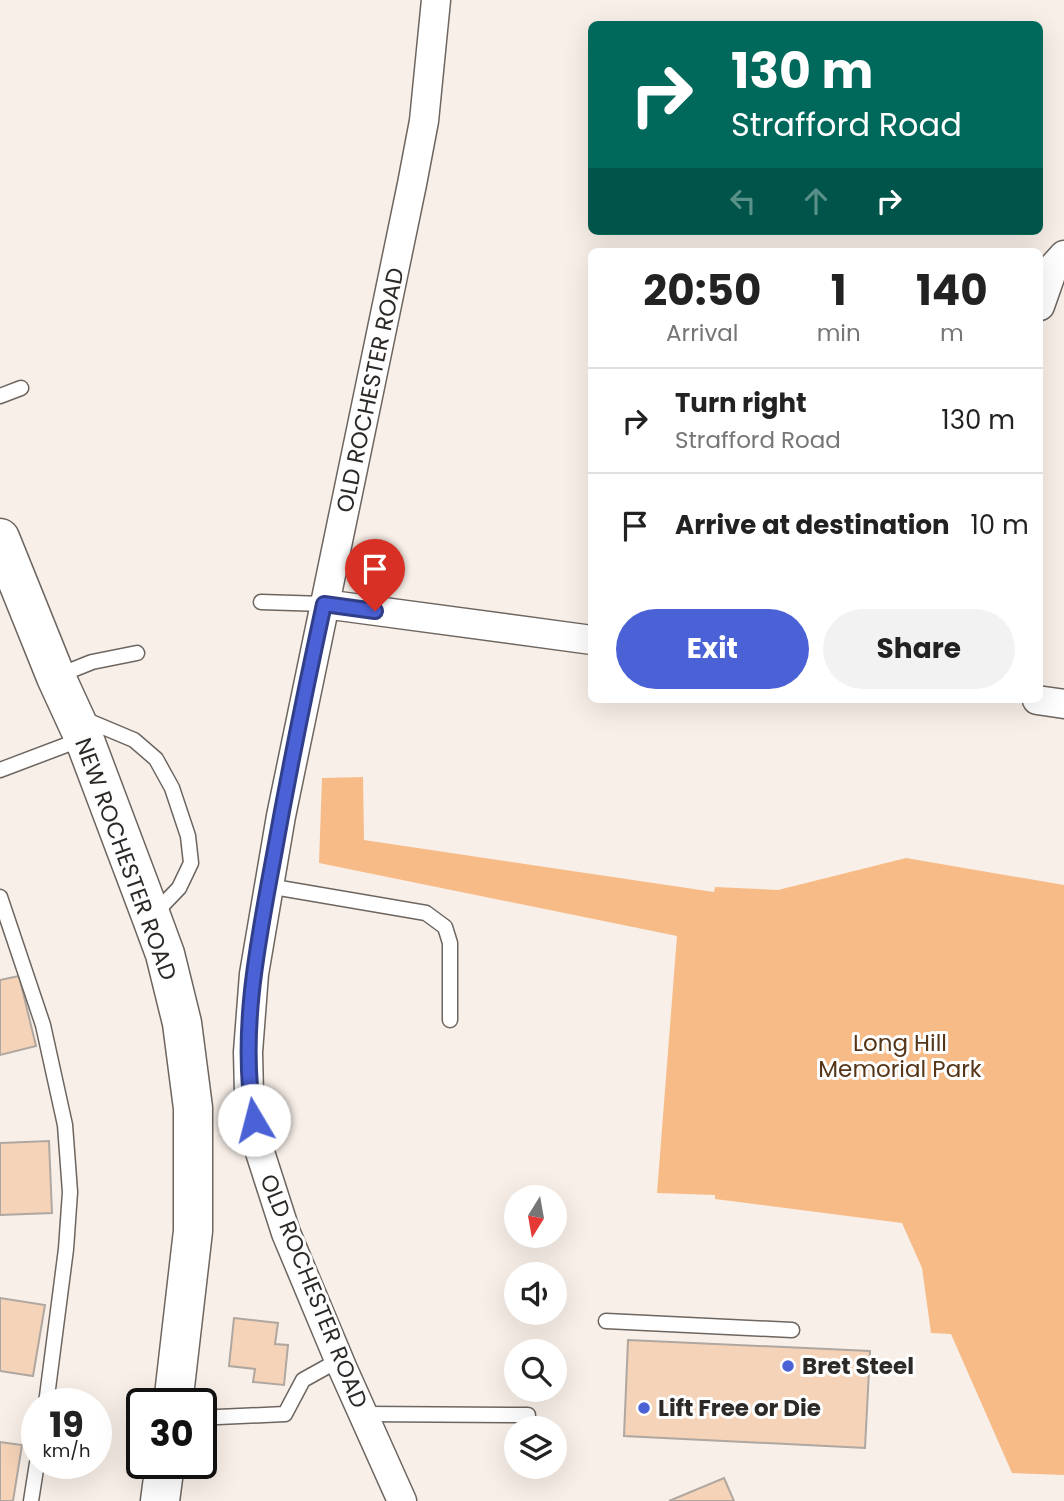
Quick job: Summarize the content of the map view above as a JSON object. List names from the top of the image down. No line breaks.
{"streets":{"main road":["NEW ROCHESTER ROAD"],"street":["OLD ROCHESTER ROAD"]},"parks":["Long Hill Memorial Park"],"places":["Bret Steel","Lift Free or Die"],"north":"bottom","page":{"turn":["130 m","Strafford Road"],"eta":["20:50","Arrival","1","min","140","m"],"list":[{"name":"Turn right","note":"Strafford Road","value":"130 m"},{"name":"Arrive at destination","value":"10 m"}],"buttons":["Exit","Share"],"speed":"19 km/h","limit":"30"}}
